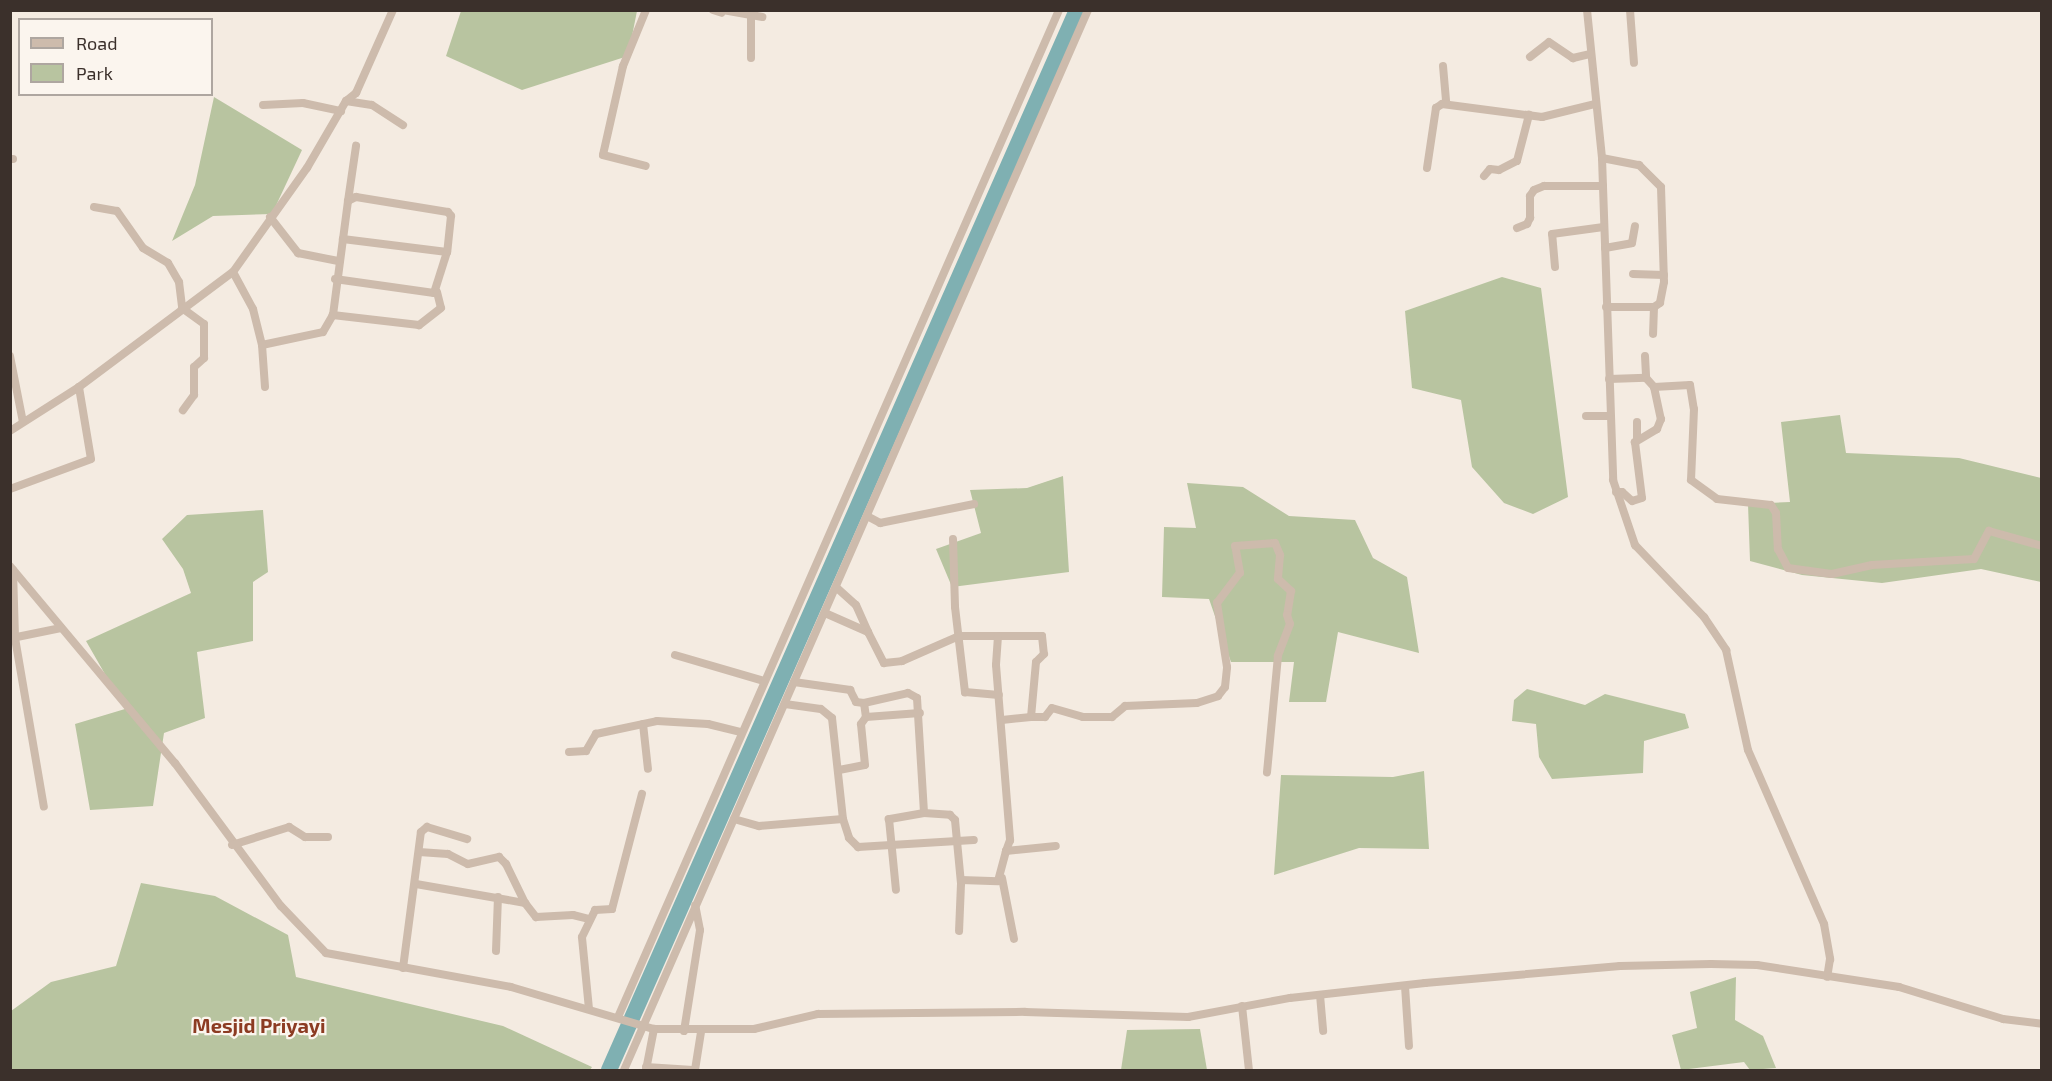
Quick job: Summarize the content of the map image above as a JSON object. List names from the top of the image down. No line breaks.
{"districts":["Mesjid Priyayi"],"legend":["Road","Park"]}
